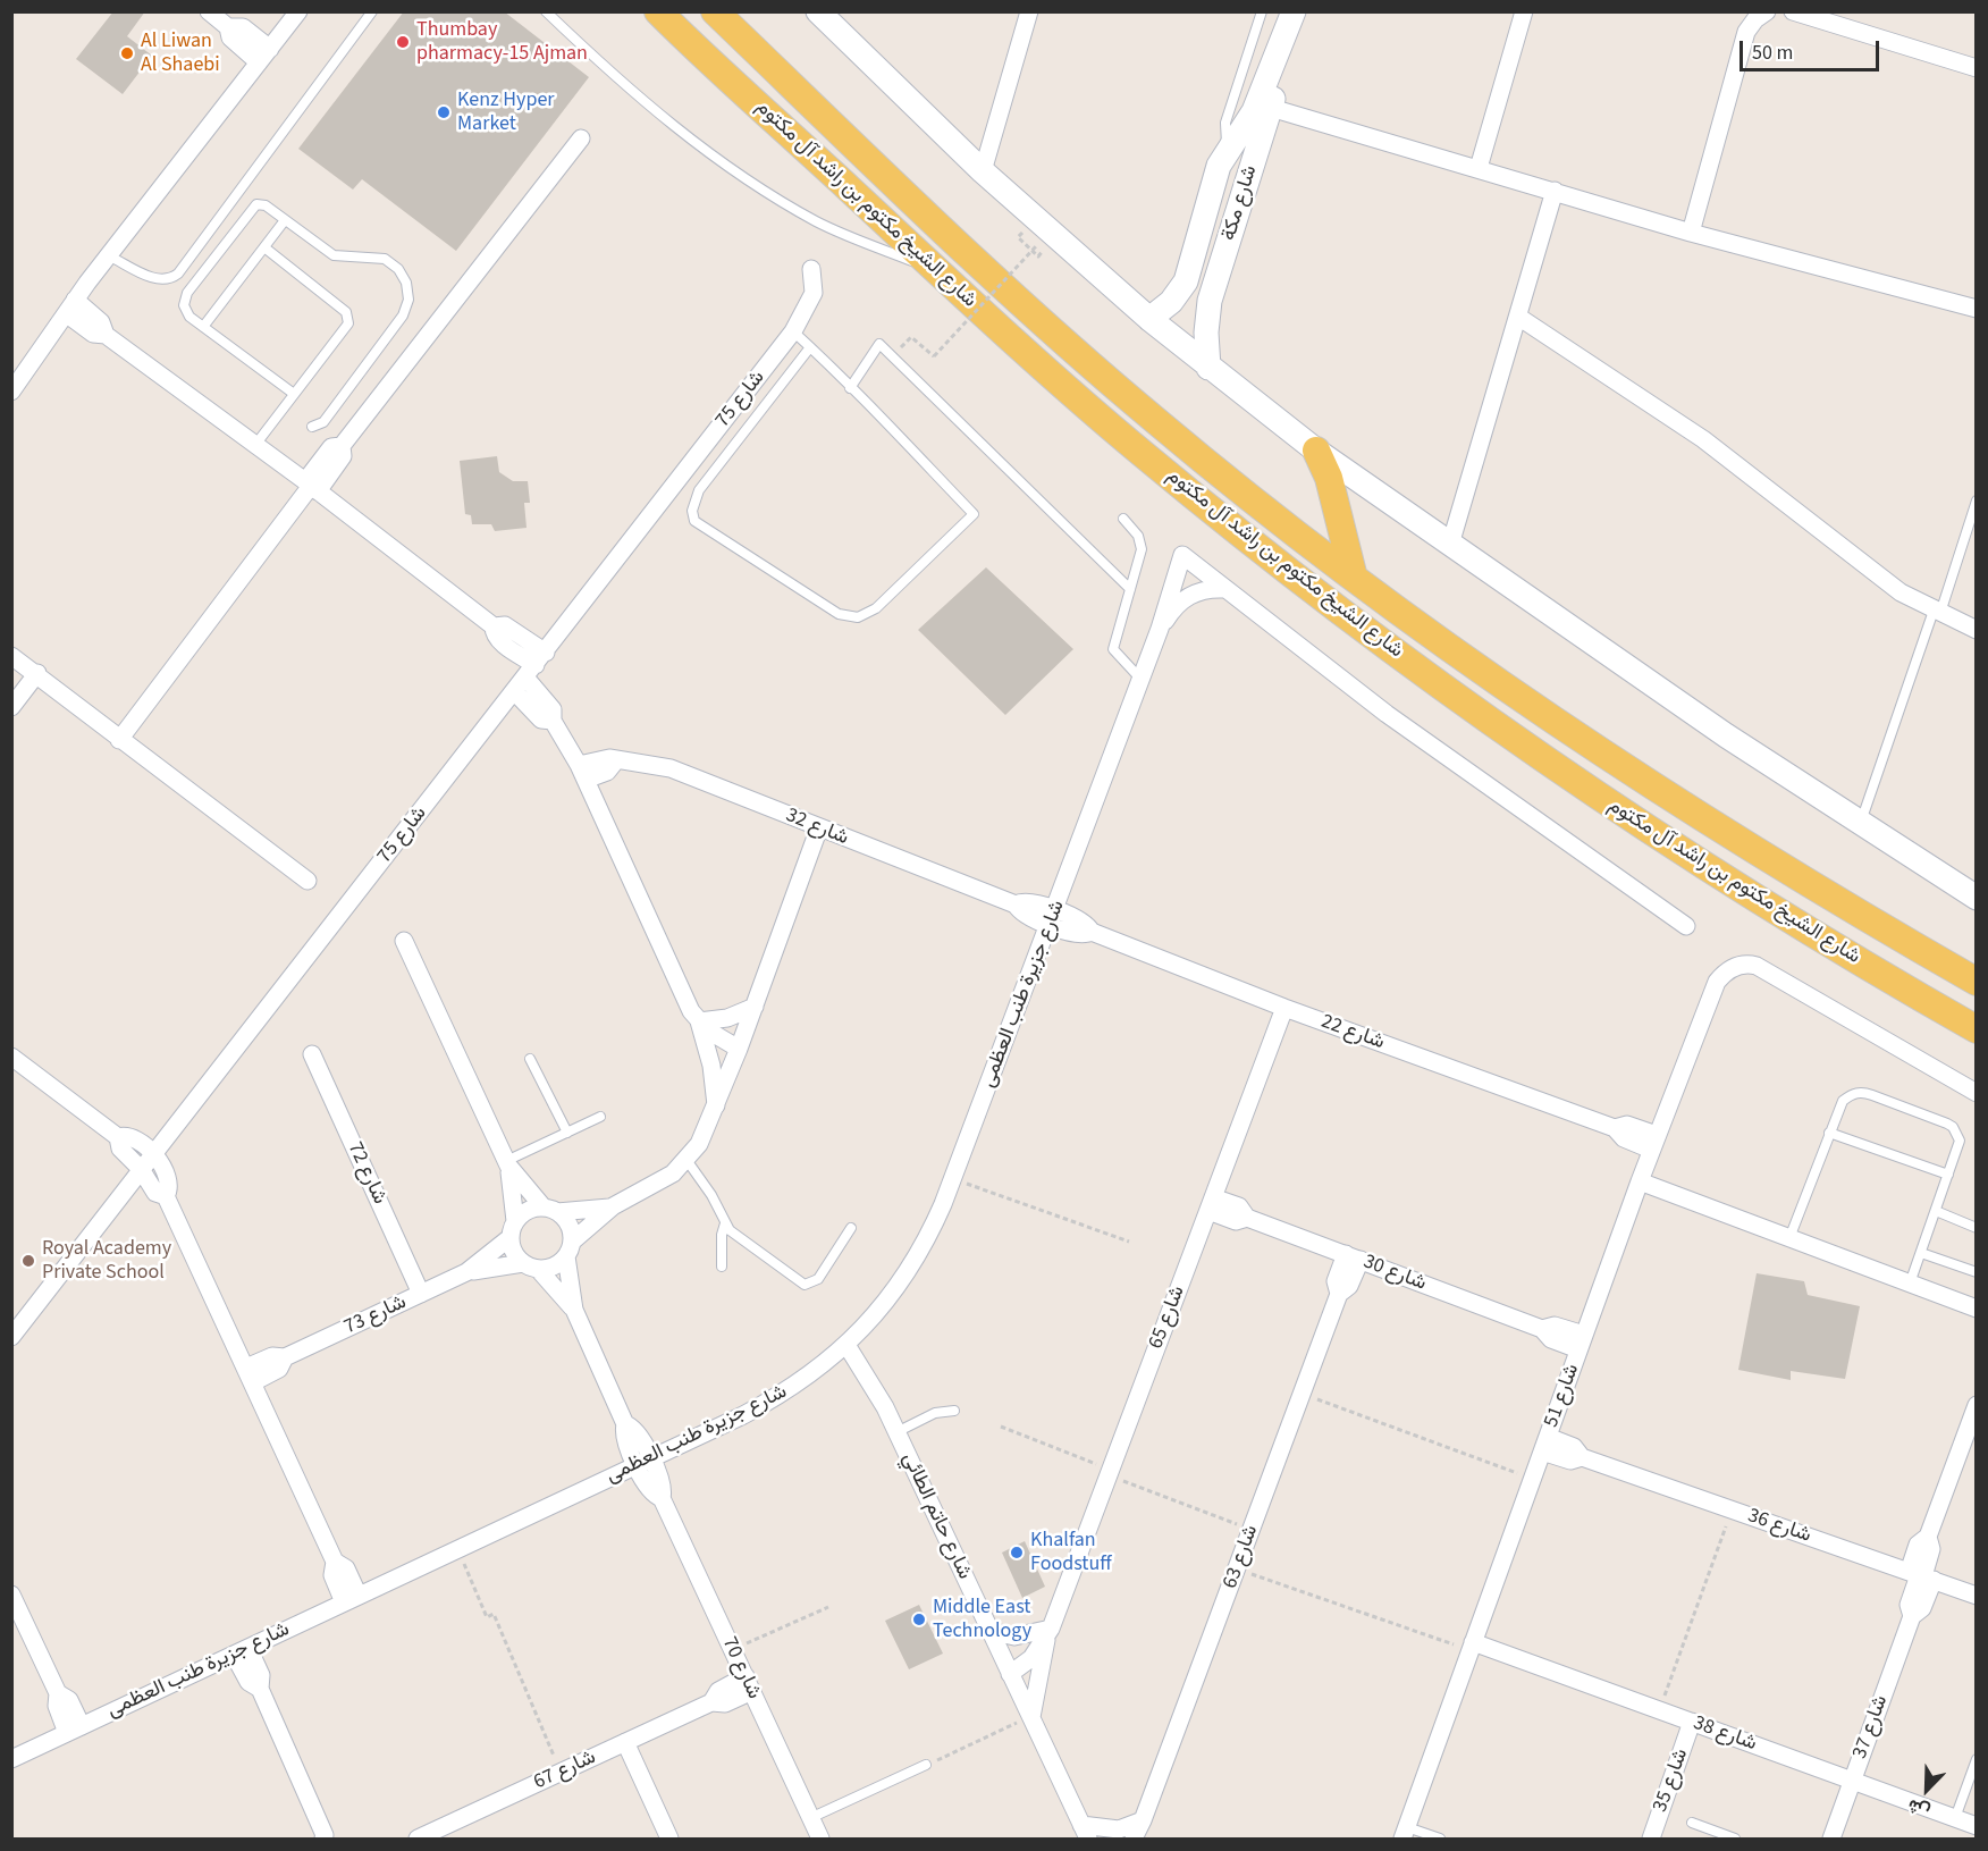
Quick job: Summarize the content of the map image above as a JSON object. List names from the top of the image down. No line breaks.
{"streets":{"main road":["شارع الشيخ مكتوم بن راشد آل مكتوم"],"street":["شارع مكة","شارع 75","شارع 32","شارع جزيرة طنب العظمى","شارع 22","شارع 72","شارع 30","شارع 73","شارع 65","شارع 51","شارع حاتم الطائي","شارع 36","شارع 63","شارع 70","شارع 37","شارع 38","شارع 67","شارع 35"]},"crossings":[["شارع 32","شارع جزيرة طنب العظمى"],["شارع 32","شارع 22"],["شارع جزيرة طنب العظمى","شارع 22"],["شارع جزيرة طنب العظمى","شارع حاتم الطائي"],["شارع جزيرة طنب العظمى","شارع 70"],["شارع 22","شارع 65"],["شارع 22","شارع 51"],["شارع 72","شارع 73"],["شارع 30","شارع 65"],["شارع 30","شارع 51"],["شارع 30","شارع 63"],["شارع 73","شارع 70"],["شارع 65","شارع حاتم الطائي"],["شارع 51","شارع 36"],["شارع 51","شارع 38"],["شارع حاتم الطائي","شارع 63"],["شارع 36","شارع 37"],["شارع 70","شارع 67"],["شارع 37","شارع 38"],["شارع 38","شارع 35"]],"places":["Thumbay pharmacy-15 Ajman","Al Liwan Al Shaebi","Kenz Hyper Market","Royal Academy Private School","Khalfan Foodstuff","Middle East Technology"],"scale_bar":"50 m","north":"bottom left"}
